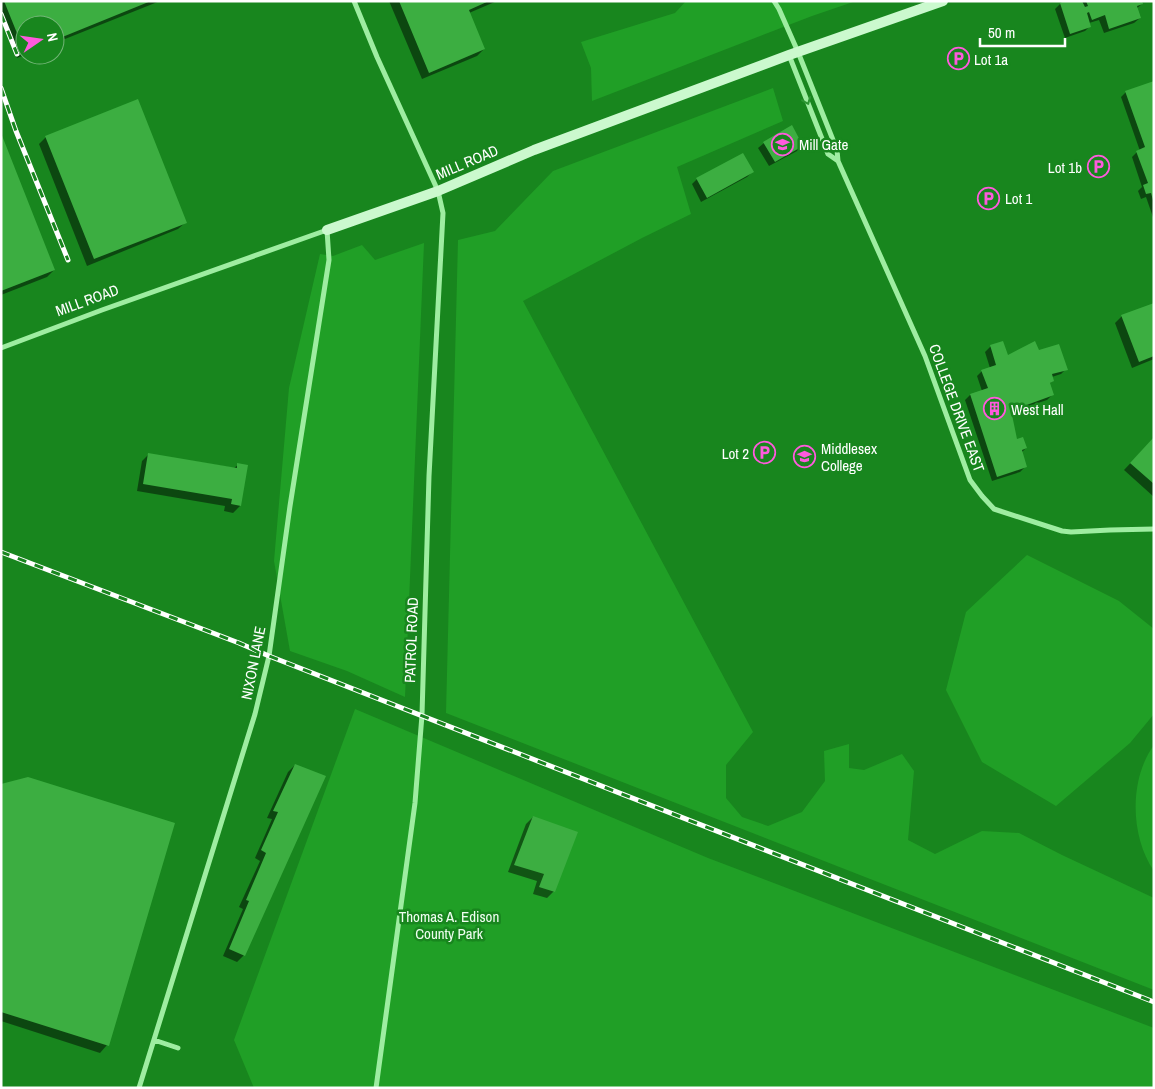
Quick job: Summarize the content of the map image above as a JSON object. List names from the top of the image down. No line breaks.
{"streets":{"street":["MILL ROAD","COLLEGE DRIVE EAST","PATROL ROAD","NIXON LANE"]},"crossings":[["MILL ROAD","COLLEGE DRIVE EAST"],["MILL ROAD","PATROL ROAD"],["MILL ROAD","NIXON LANE"]],"parks":["Thomas A. Edison County Park"],"places":{"parking":["Lot 1a","Lot 1b","Lot 1","Lot 2"],"school or university":["Mill Gate","Middlesex College"],"building":["West Hall"]},"scale_bar":"50 m","north":"right"}
